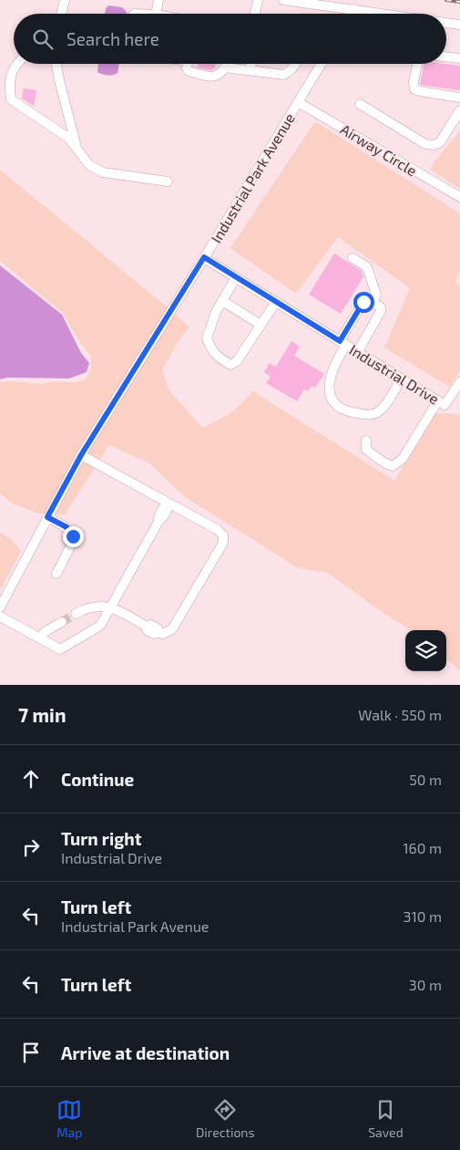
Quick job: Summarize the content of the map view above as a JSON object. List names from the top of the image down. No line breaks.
{"streets":{"street":["Airway Circle","Industrial Park Avenue","Industrial Drive"]},"crossings":[["Airway Circle","Industrial Park Avenue"],["Industrial Park Avenue","Industrial Drive"]],"page":{"search":"Search here","heading":["7 min","Walk · 550 m"],"list":[["Continue","50 m"],["Turn right","Industrial Drive","160 m"],["Turn left","Industrial Park Avenue","310 m"],["Turn left","30 m"],"Arrive at destination"],"nav":["Map","Directions","Saved"]}}
